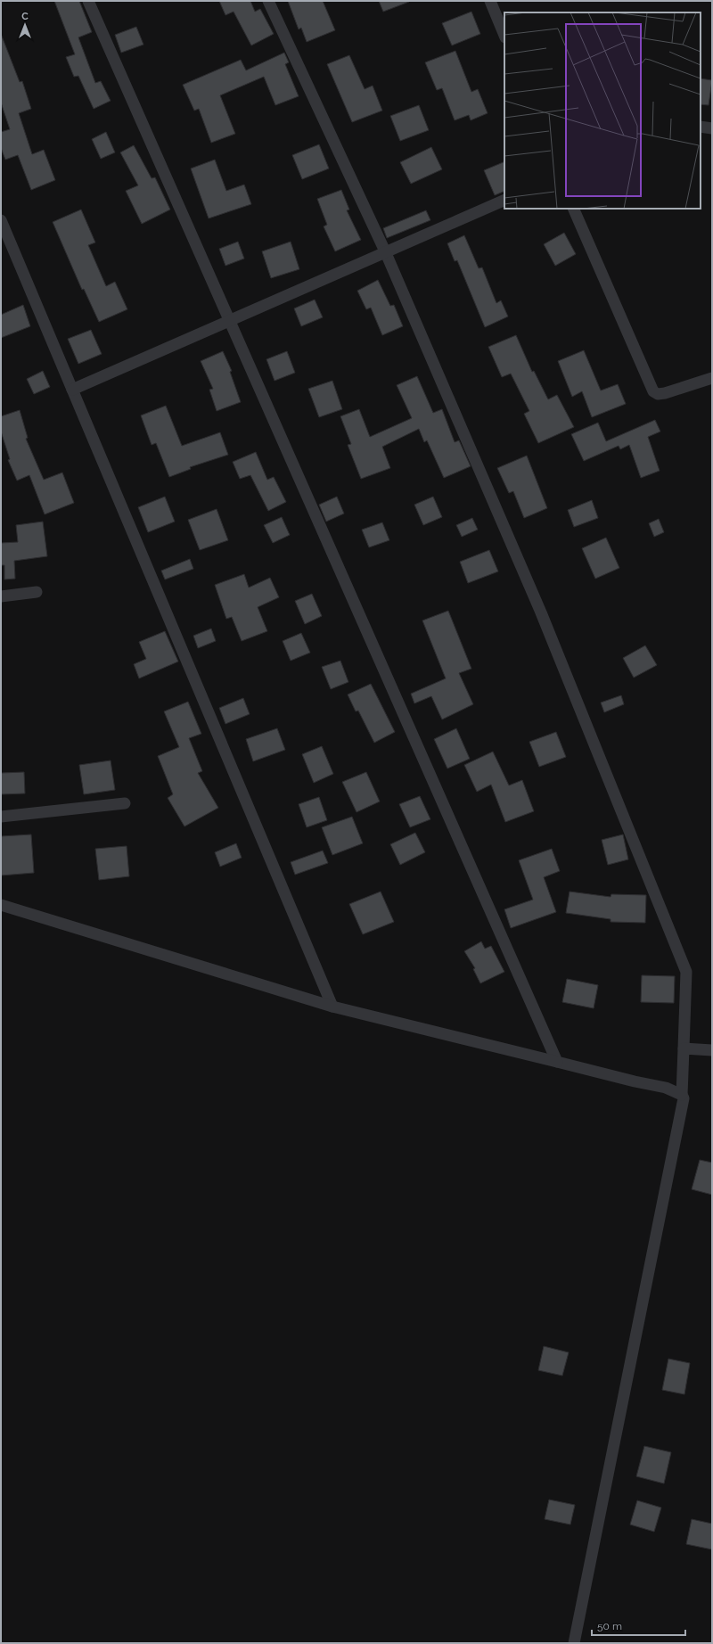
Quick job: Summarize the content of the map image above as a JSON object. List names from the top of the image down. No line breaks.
{"scale_bar":"50 m","north":"top"}
